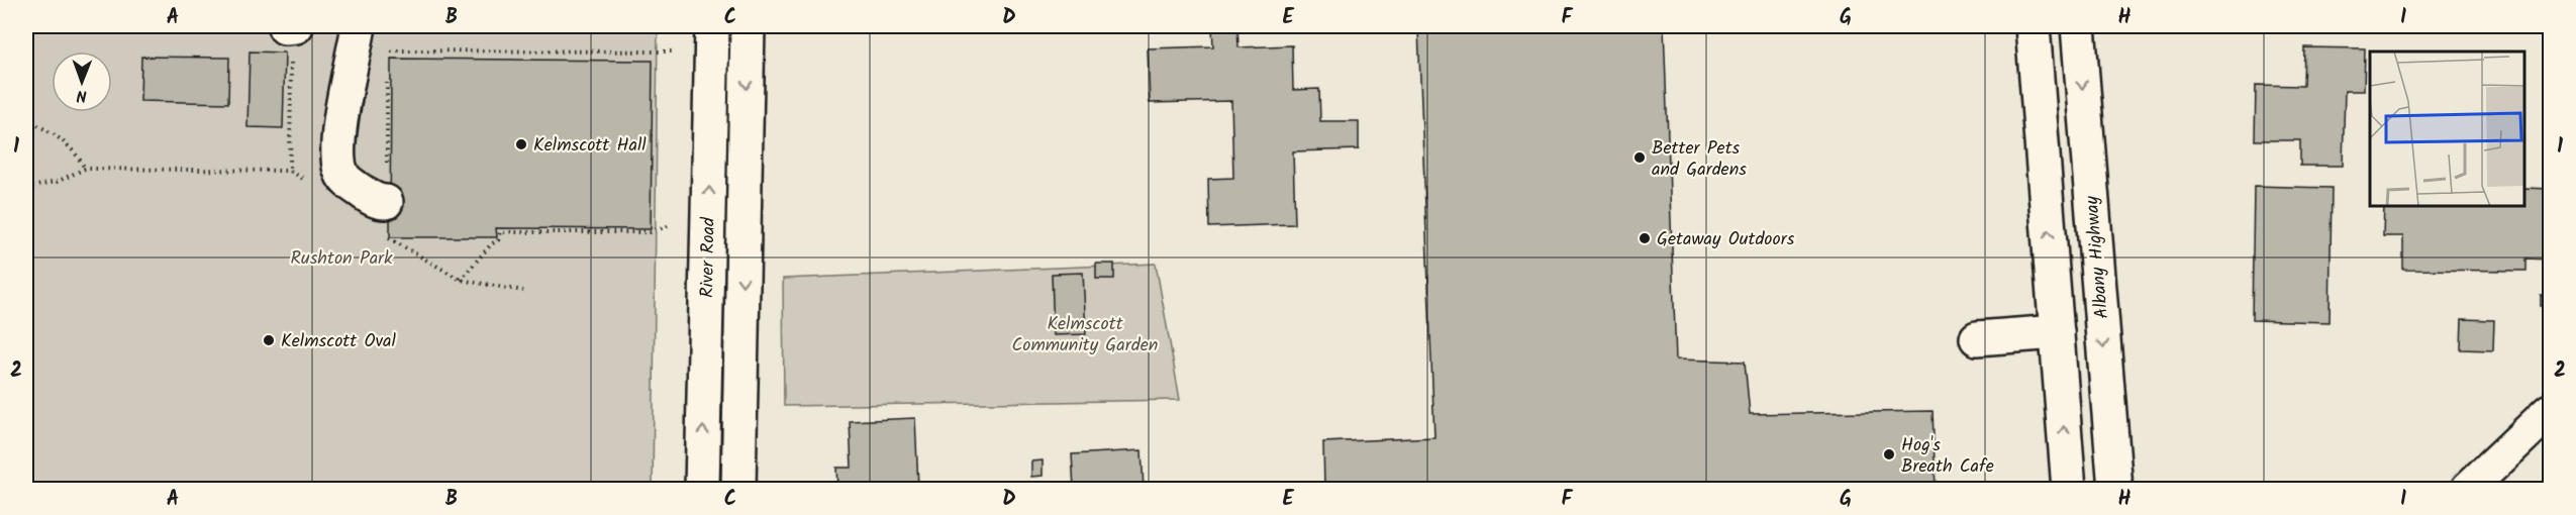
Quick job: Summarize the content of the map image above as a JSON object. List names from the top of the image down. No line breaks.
{"streets":{"main road":["River Road","Albany Highway"]},"parks":["Rushton Park","Kelmscott Community Garden"],"places":["Kelmscott Hall","Better Pets and Gardens","Getaway Outdoors","Kelmscott Oval","Hog's Breath Cafe"],"north":"bottom","grid":{"columns":["A","B","C","D","E","F","G","H","I"],"rows":["1","2"]}}
